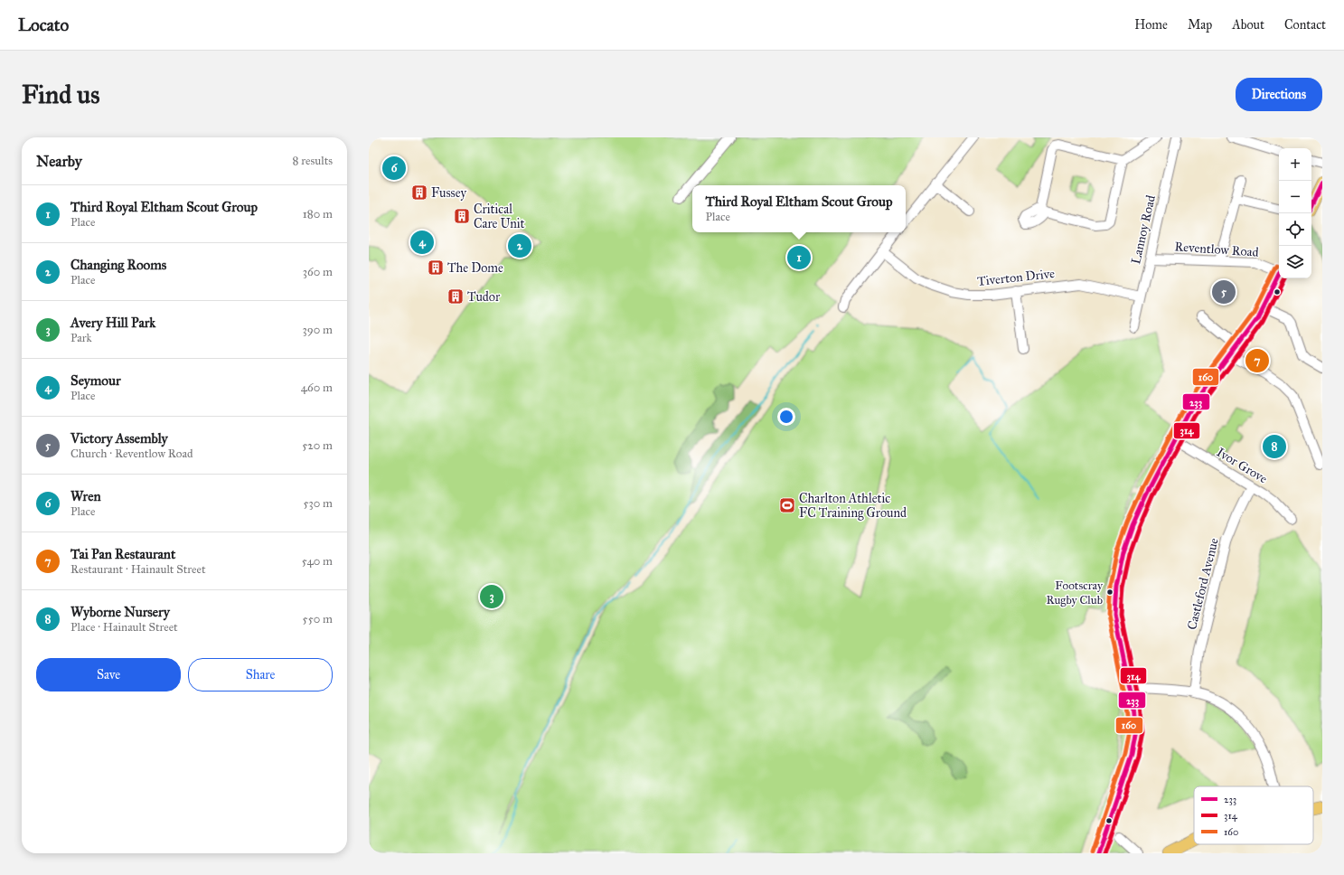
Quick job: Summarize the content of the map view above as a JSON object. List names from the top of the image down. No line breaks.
{"streets":{"street":["Lannoy Road","Reventlow Road","Tiverton Drive","Ivor Grove","Castleford Avenue"]},"crossings":[["Lannoy Road","Reventlow Road"],["Lannoy Road","Tiverton Drive"],["Ivor Grove","Castleford Avenue"]],"places":{"building":["Fussey","Critical Care Unit","The Dome","Tudor"],"sports":["Charlton Athletic FC Training Ground"],"other":["Footscray Rugby Club"]},"lines":["transit line 233","transit line 160","transit line 314"],"legend":["233","314","160"],"page":{"header":"Locato","nav":["Home","Map","About","Contact"],"buttons":["Directions",["Save","Share"]],"title":"Find us","heading":["Nearby","8 results"],"map_buttons":["+","−"],"pins":["6","4","2","1","5","7","8","3"],"list":[{"mark":"1","name":"Third Royal Eltham Scout Group","note":"Place","value":"180 m"},{"mark":"2","name":"Changing Rooms","note":"Place","value":"360 m"},{"mark":"3","name":"Avery Hill Park","note":"Park","value":"390 m"},{"mark":"4","name":"Seymour","note":"Place","value":"460 m"},{"mark":"5","name":"Victory Assembly","note":"Church · Reventlow Road","value":"520 m"},{"mark":"6","name":"Wren","note":"Place","value":"530 m"},{"mark":"7","name":"Tai Pan Restaurant","note":"Restaurant · Hainault Street","value":"540 m"},{"mark":"8","name":"Wyborne Nursery","note":"Place · Hainault Street","value":"550 m"}],"popup":["Third Royal Eltham Scout Group","Place"]}}
